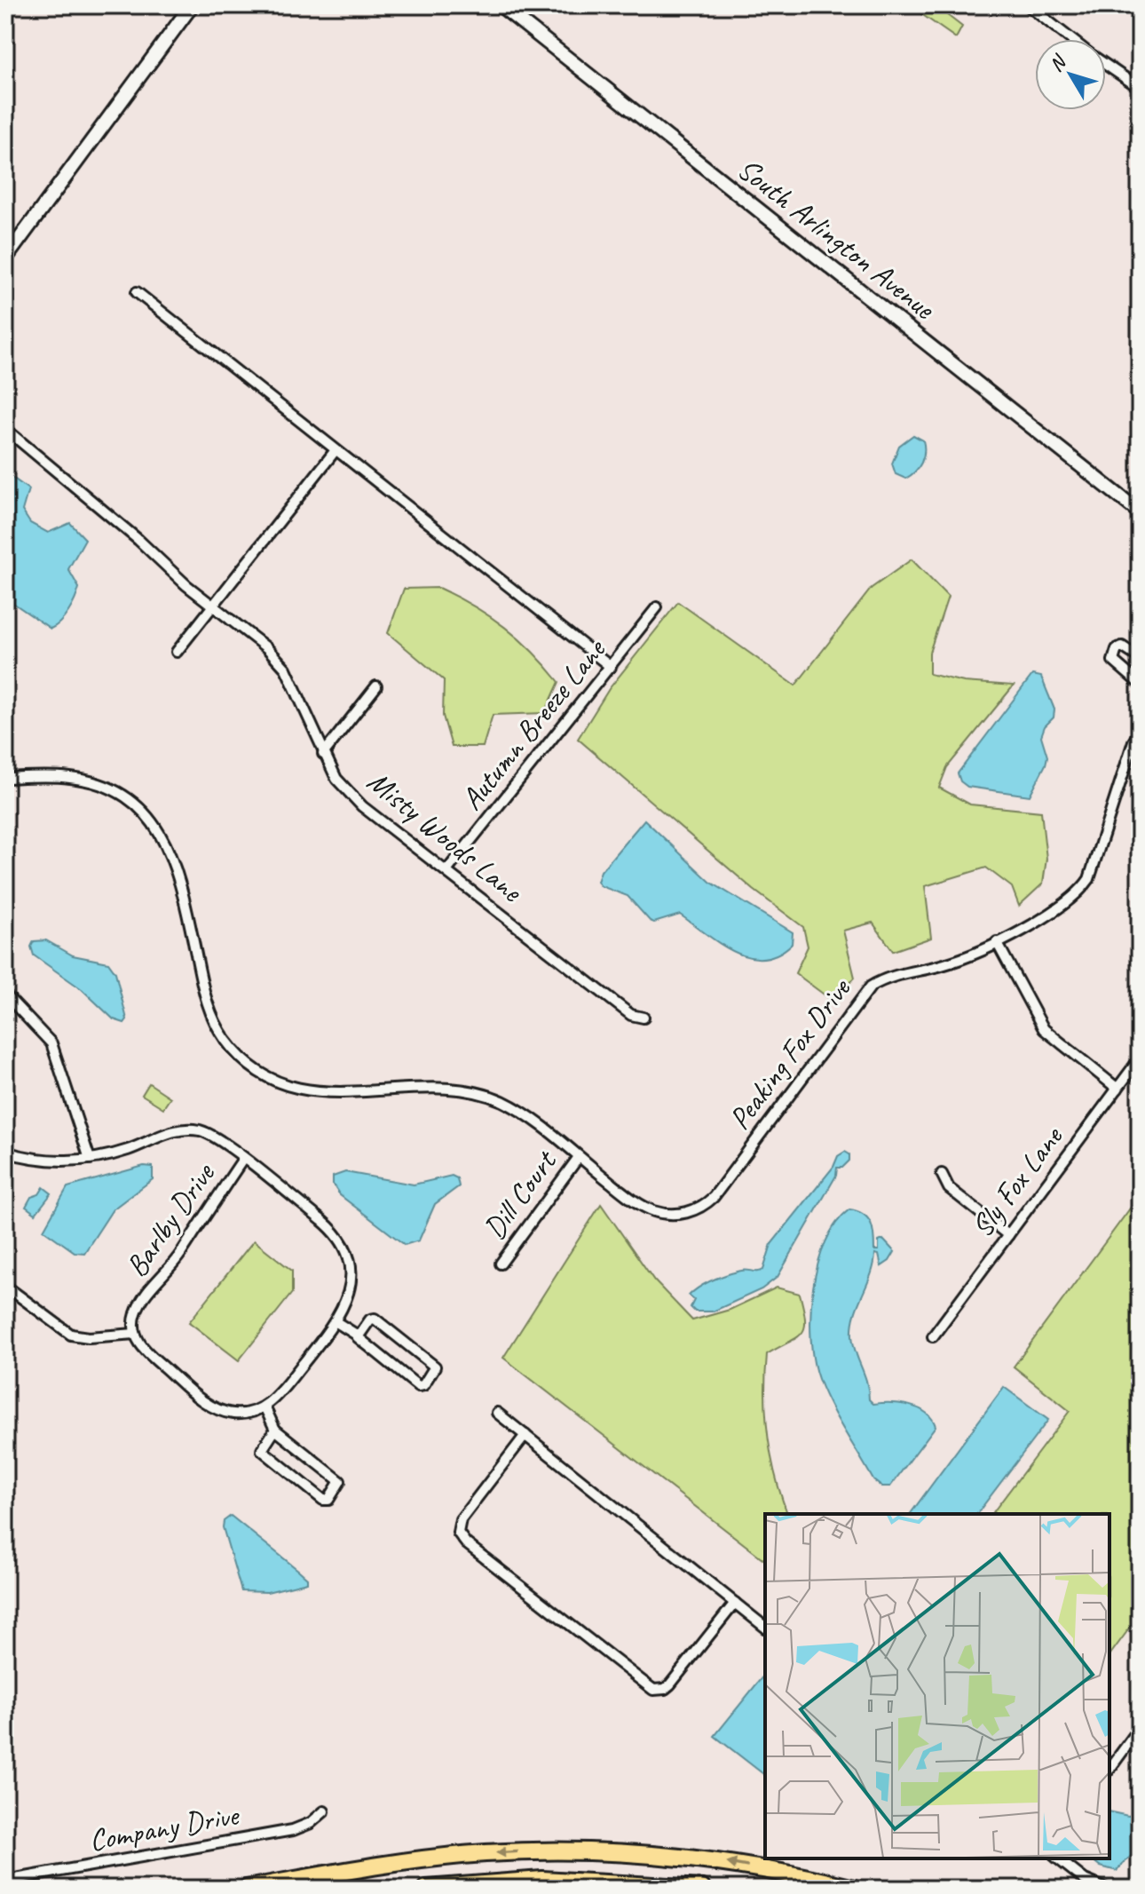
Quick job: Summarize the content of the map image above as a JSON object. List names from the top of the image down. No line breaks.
{"streets":{"street":["South Arlington Avenue","Autumn Breeze Lane","Misty Woods Lane","Peaking Fox Drive","Sly Fox Lane","Dill Court","Barlby Drive","Company Drive"]},"crossings":[["Autumn Breeze Lane","Misty Woods Lane"],["Peaking Fox Drive","Dill Court"]],"north":"top left"}
